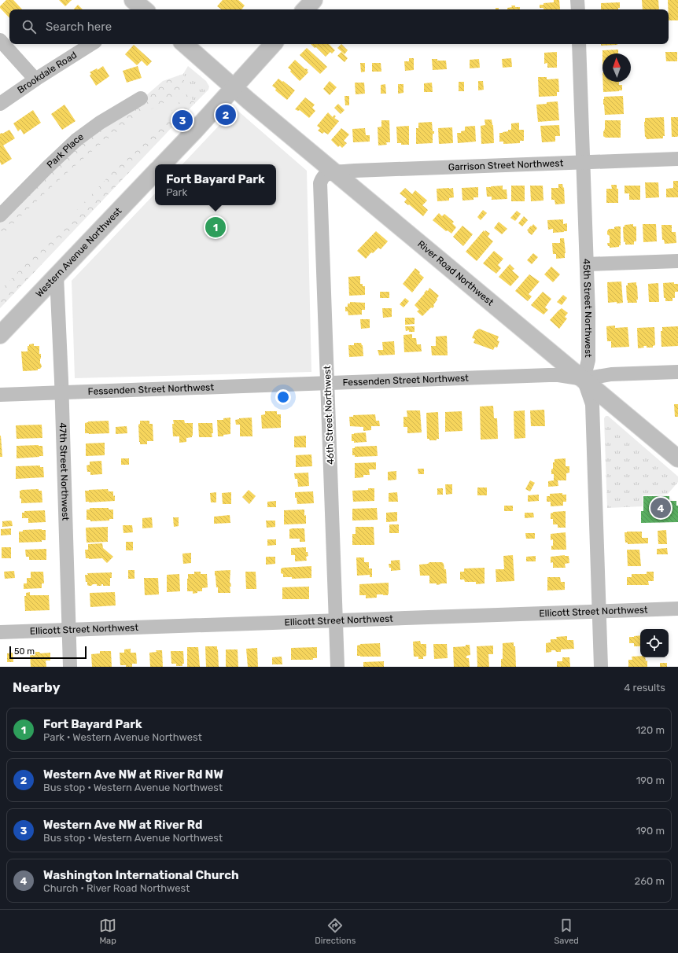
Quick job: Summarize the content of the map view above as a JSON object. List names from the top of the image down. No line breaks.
{"streets":{"main road":["Western Avenue Northwest","River Road Northwest"],"street":["Brookdale Road","Park Place","Garrison Street Northwest","45th Street Northwest","Fessenden Street Northwest","46th Street Northwest","47th Street Northwest","Ellicott Street Northwest"]},"crossings":[["Garrison Street Northwest","River Road Northwest"],["Garrison Street Northwest","45th Street Northwest"],["Garrison Street Northwest","46th Street Northwest"],["Western Avenue Northwest","47th Street Northwest"],["River Road Northwest","45th Street Northwest"],["River Road Northwest","Fessenden Street Northwest"],["River Road Northwest","46th Street Northwest"],["45th Street Northwest","Fessenden Street Northwest"],["Fessenden Street Northwest","46th Street Northwest"],["Fessenden Street Northwest","47th Street Northwest"],["46th Street Northwest","Ellicott Street Northwest"],["47th Street Northwest","Ellicott Street Northwest"]],"scale_bar":"50 m","north":"top","page":{"search":"Search here","pins":["2","3","1","4"],"popup":["Fort Bayard Park","Park"],"scale":"50 m","heading":["Nearby","4 results"],"list":[{"mark":"1","name":"Fort Bayard Park","note":"Park · Western Avenue Northwest","value":"120 m"},{"mark":"2","name":"Western Ave NW at River Rd NW","note":"Bus stop · Western Avenue Northwest","value":"190 m"},{"mark":"3","name":"Western Ave NW at River Rd","note":"Bus stop · Western Avenue Northwest","value":"190 m"},{"mark":"4","name":"Washington International Church","note":"Church · River Road Northwest","value":"260 m"}],"nav":["Map","Directions","Saved"]}}
